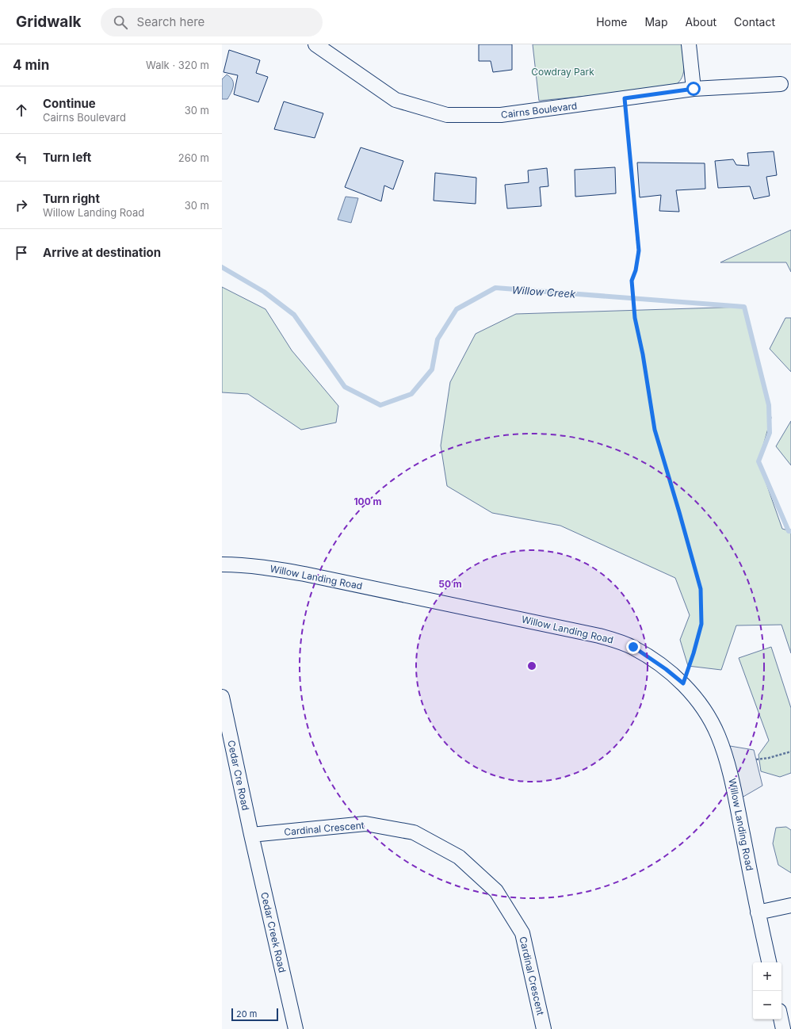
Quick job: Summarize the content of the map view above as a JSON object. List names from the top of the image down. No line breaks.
{"streets":{"street":["Cairns Boulevard","Willow Landing Road","Cedar Cre Road","Cardinal Crescent","Cedar Creek Road"]},"crossings":[["Cedar Cre Road","Cardinal Crescent"],["Cedar Cre Road","Cedar Creek Road"],["Cardinal Crescent","Cedar Creek Road"]],"water":["Willow Creek"],"parks":["Cowdray Park"],"scale_bar":"20 m","page":{"header":"Gridwalk","search":"Search here","nav":["Home","Map","About","Contact"],"heading":["4 min","Walk · 320 m"],"list":[["Continue","Cairns Boulevard","30 m"],["Turn left","260 m"],["Turn right","Willow Landing Road","30 m"],"Arrive at destination"],"map_buttons":["+","−"],"scale":"20 m"},"rings":["100 m","50 m"]}
